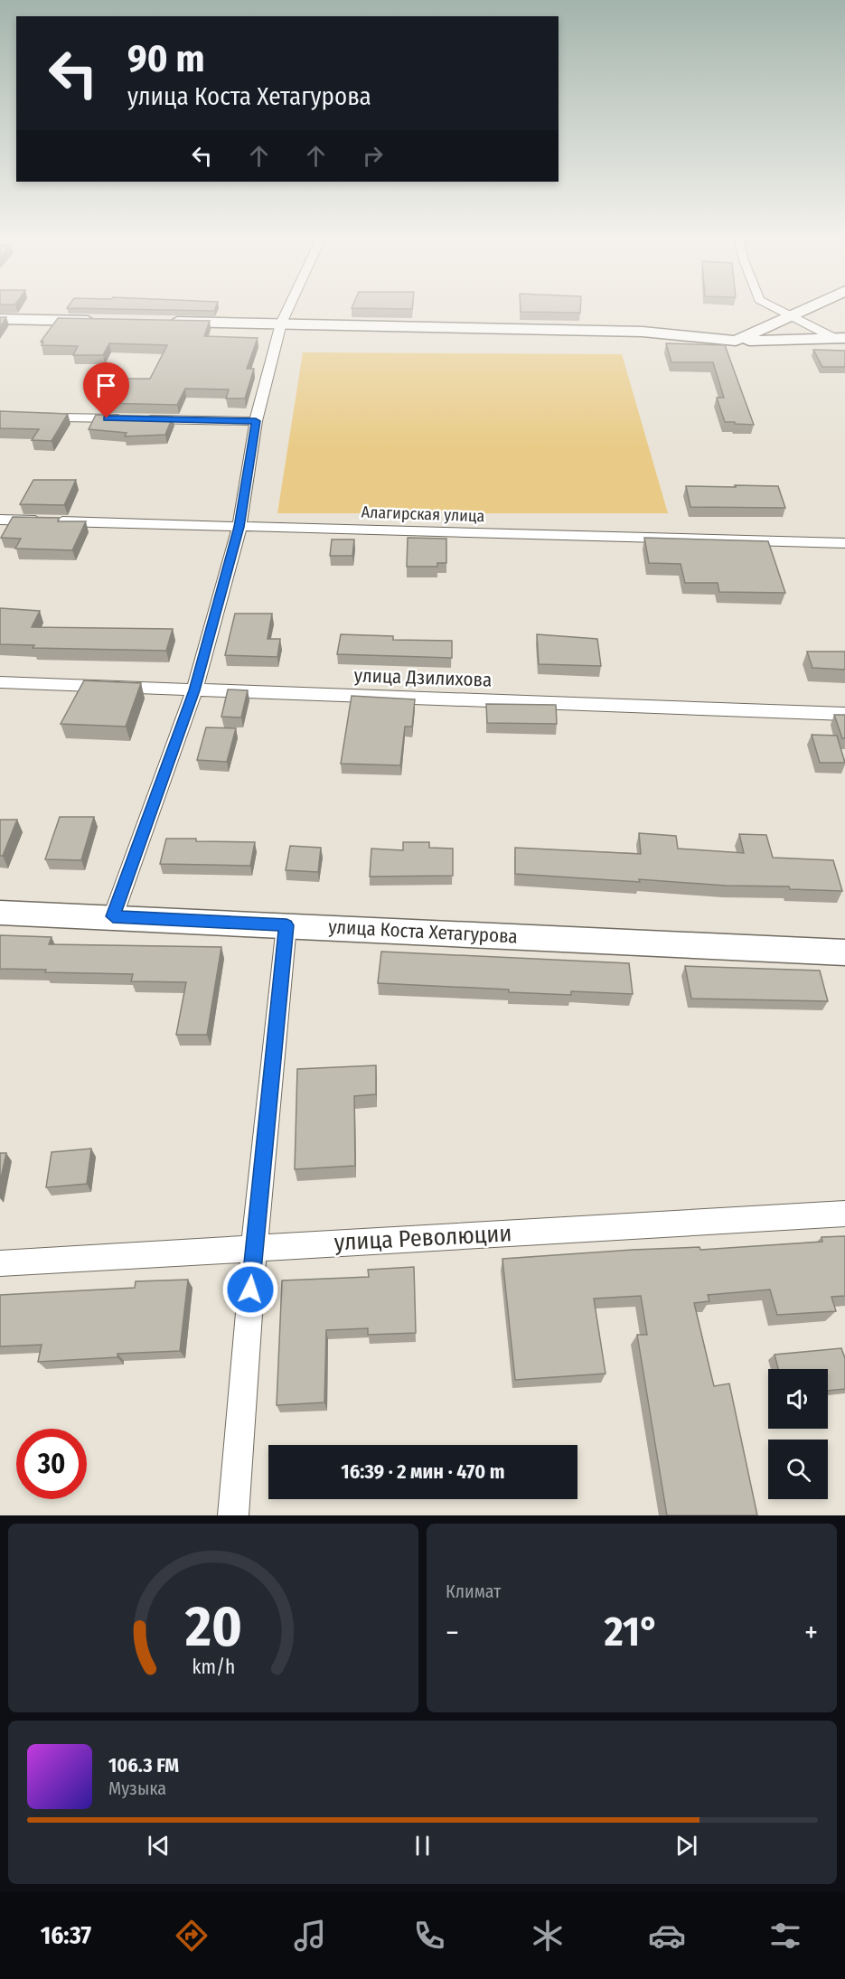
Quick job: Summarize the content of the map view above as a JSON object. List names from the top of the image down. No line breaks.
{"streets":{"street":["Алагирская улица","улица Дзилихова","улица Коста Хетагурова","улица Революции"]},"page":{"turn":["90 m","улица Коста Хетагурова"],"limit":"30","trip":"16:39 · 2 мин · 470 m","tile":"Климат","heat":["−","21°","+"],"song":["106.3 FM","Музыка"],"tabs":"16:37","gauge":["20","km/h"]}}
